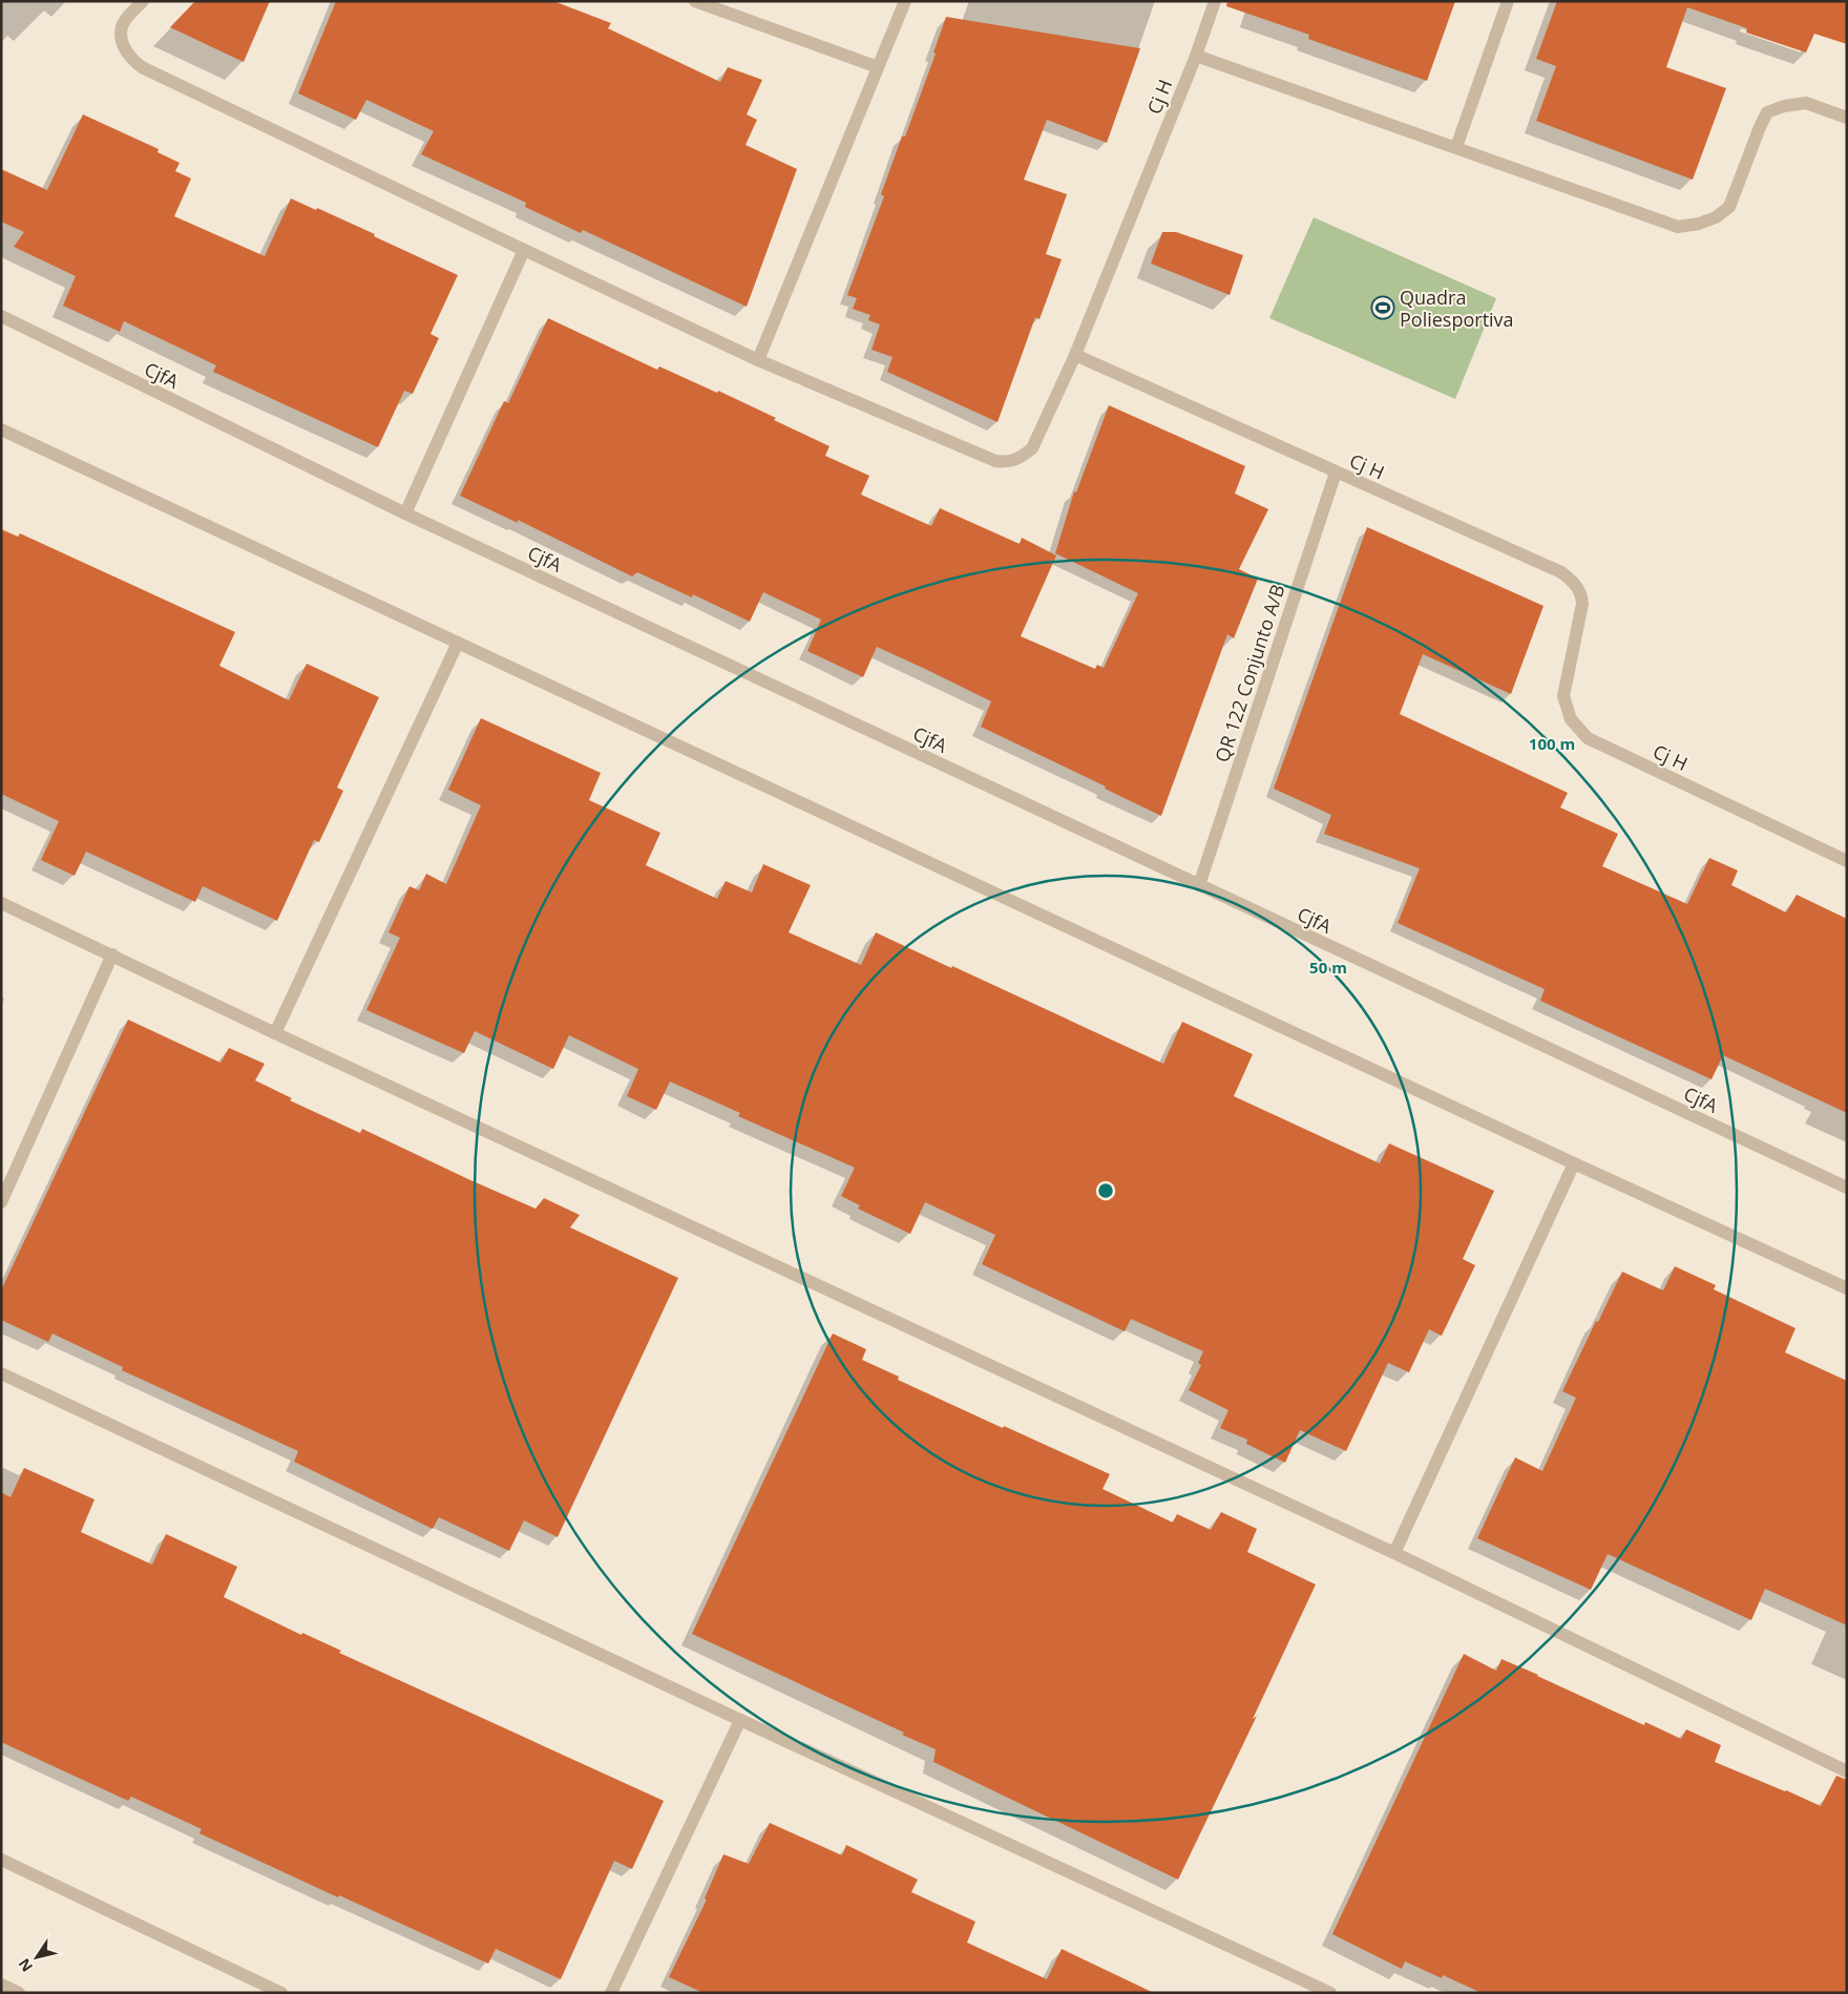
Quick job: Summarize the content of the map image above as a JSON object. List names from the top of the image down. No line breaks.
{"streets":{"street":["Cj H","CjfA","QR 122 Conjunto A/B"]},"crossings":[["Cj H","QR 122 Conjunto A/B"],["CjfA","QR 122 Conjunto A/B"]],"places":{"sports":["Quadra Poliesportiva"]},"north":"bottom left","rings":["100 m","50 m"]}
